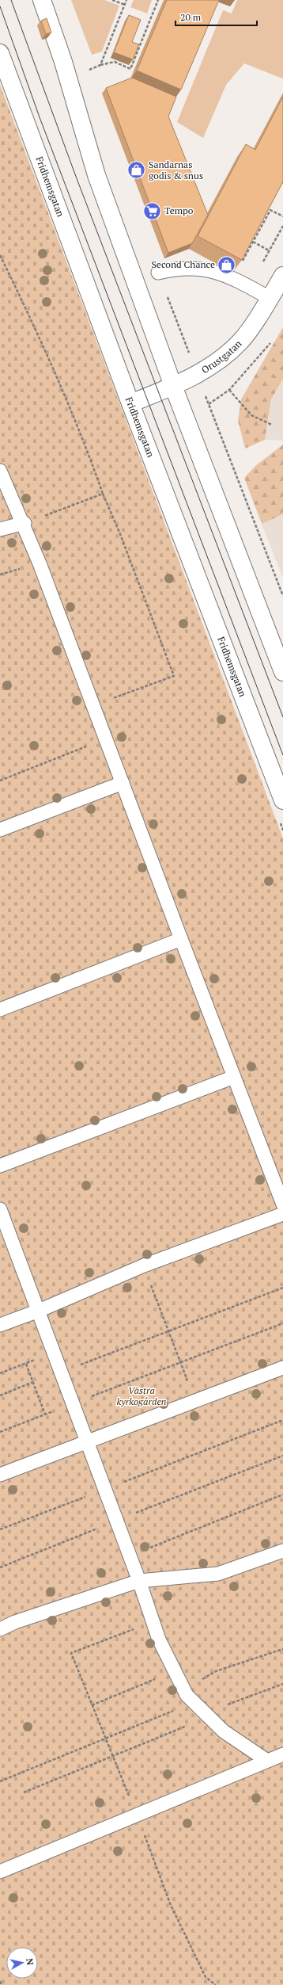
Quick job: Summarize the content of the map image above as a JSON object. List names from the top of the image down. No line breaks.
{"streets":{"street":["Fridhemsgatan","Orustgatan"]},"crossings":[["Fridhemsgatan","Orustgatan"]],"parks":["Västra kyrkogården"],"places":{"shop":["Sandarnas godis & snus","Second Chance"],"supermarket":["Tempo"]},"scale_bar":"20 m","north":"right"}
